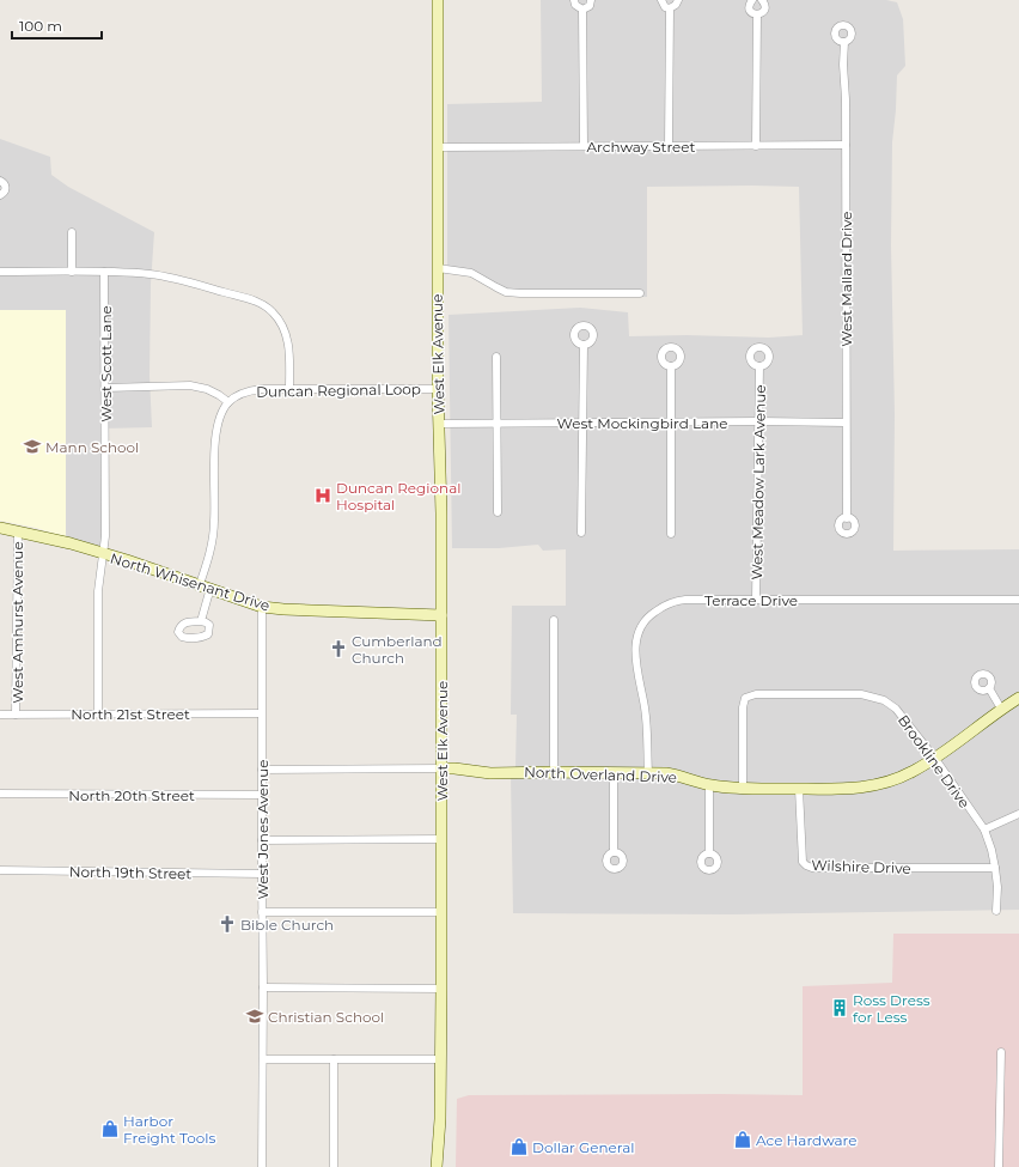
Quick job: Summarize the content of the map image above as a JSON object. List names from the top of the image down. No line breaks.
{"streets":{"main road":["West Elk Avenue","North Whisenant Drive","North Overland Drive"],"street":["Archway Street","West Mallard Drive","West Scott Lane","Duncan Regional Loop","West Mockingbird Lane","West Meadow Lark Avenue","Terrace Drive","West Amhurst Avenue","North 21st Street","Brookline Drive","North 20th Street","West Jones Avenue","Wilshire Drive","North 19th Street"]},"crossings":[["Archway Street","West Mallard Drive"],["Archway Street","West Elk Avenue"],["West Mallard Drive","West Mockingbird Lane"],["West Elk Avenue","Duncan Regional Loop"],["West Elk Avenue","West Mockingbird Lane"],["West Elk Avenue","North Whisenant Drive"],["West Elk Avenue","North Overland Drive"],["West Scott Lane","North Whisenant Drive"],["West Scott Lane","North 21st Street"],["West Mockingbird Lane","West Meadow Lark Avenue"],["West Meadow Lark Avenue","Terrace Drive"],["North Whisenant Drive","West Amhurst Avenue"],["North Whisenant Drive","West Jones Avenue"],["Terrace Drive","North Overland Drive"],["West Amhurst Avenue","North 21st Street"],["North 21st Street","West Jones Avenue"],["Brookline Drive","North Overland Drive"],["Brookline Drive","Wilshire Drive"],["North Overland Drive","Wilshire Drive"],["North 20th Street","West Jones Avenue"],["West Jones Avenue","North 19th Street"]],"places":{"school or university":["Mann School","Christian School"],"hospital":["Duncan Regional Hospital"],"church":["Cumberland Church","Bible Church"],"building":["Ross Dress for Less"],"shop":["Harbor Freight Tools","Ace Hardware","Dollar General"]},"scale_bar":"100 m"}
